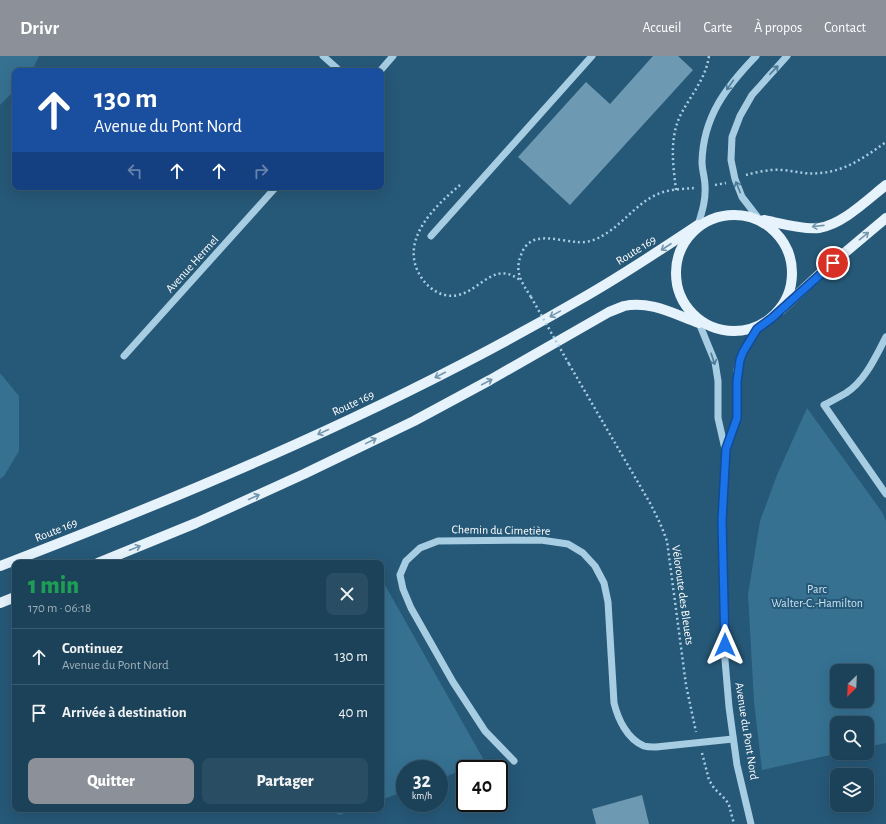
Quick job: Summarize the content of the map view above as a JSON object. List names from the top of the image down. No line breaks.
{"streets":{"main road":["Route 169"],"street":["Avenue Hermel","Chemin du Cimetière","Avenue du Pont Nord"],"path":["Véloroute des Bleuets"]},"crossings":[["Route 169","Avenue du Pont Nord"],["Chemin du Cimetière","Véloroute des Bleuets"],["Chemin du Cimetière","Avenue du Pont Nord"]],"parks":["Parc Walter-C.-Hamilton"],"north":"bottom left","page":{"header":"Drivr","nav":["Accueil","Carte","À propos","Contact"],"turn":["130 m","Avenue du Pont Nord"],"heading":["1 min","170 m · 06:18"],"list":[{"name":"Continuez","note":"Avenue du Pont Nord","value":"130 m"},{"name":"Arrivée à destination","value":"40 m"}],"buttons":["Quitter","Partager"],"speed":"32 km/h","limit":"40"}}
